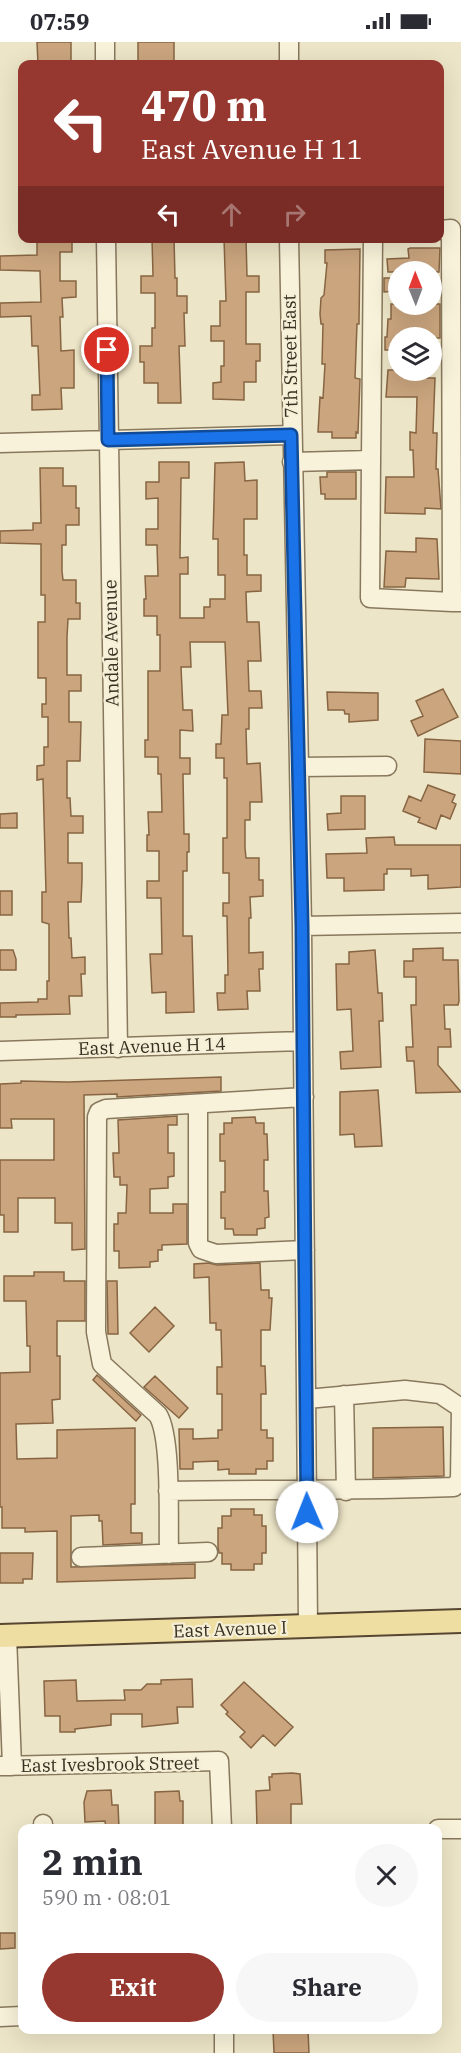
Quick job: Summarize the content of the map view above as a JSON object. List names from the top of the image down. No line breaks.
{"streets":{"main road":["East Avenue I"],"street":["7th Street East","Andale Avenue","East Avenue H 14","East Ivesbrook Street"]},"crossings":[["7th Street East","East Avenue H 14"],["7th Street East","East Avenue I"],["Andale Avenue","East Avenue H 14"]],"north":"top","page":{"status":"07:59","turn":["470 m","East Avenue H 11"],"heading":["2 min","590 m · 08:01"],"buttons":["Exit","Share"]}}
